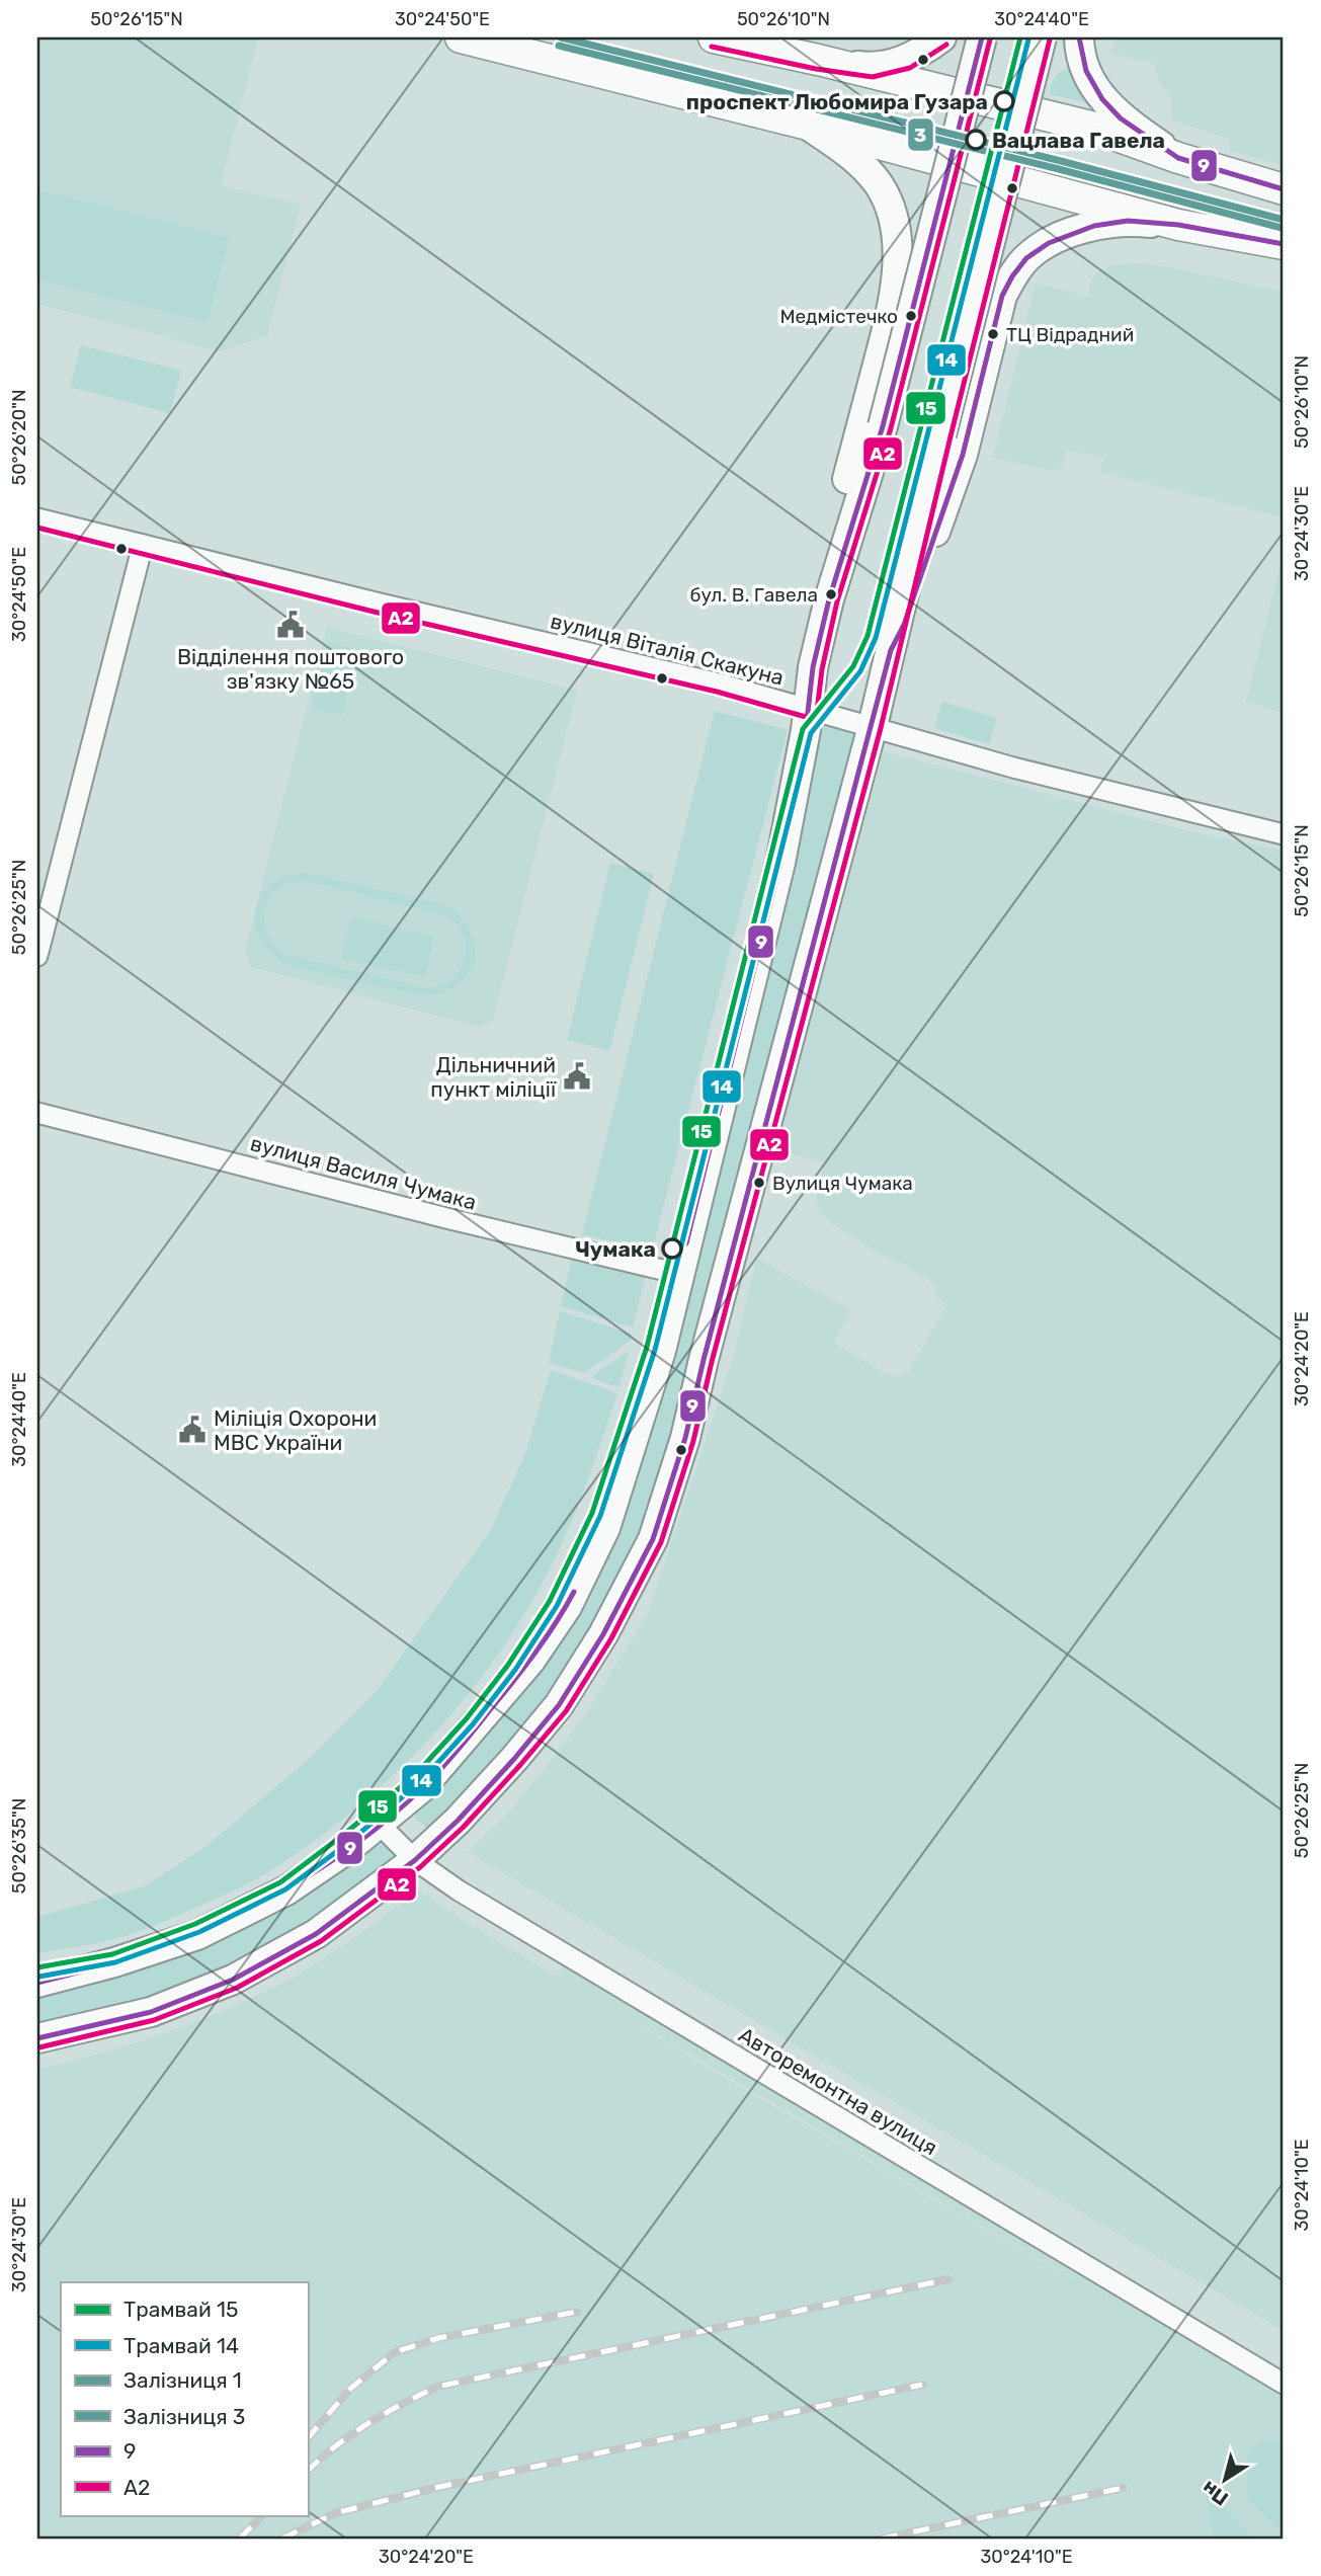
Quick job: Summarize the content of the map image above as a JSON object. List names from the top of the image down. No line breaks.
{"streets":{"street":["вулиця Віталія Скакуна","вулиця Василя Чумака","Авторемонтна вулиця"]},"places":{"other":["проспект Любомира Гузара","Вацлава Гавела","Медмістечко","ТЦ Відрадний","бул. В. Гавела","Вулиця Чумака","Чумака"],"public building":["Відділення поштового зв'язку №65","Дільничний пункт міліції","Міліція Охорони МВС України"]},"lines":["tram line 15","rail line 1","transit line 9","tram line 14","transit line А2","rail line 3"],"legend":["Трамвай 15","Трамвай 14","Залізниця 1","Залізниця 3","9","А2"],"north":"bottom left","coordinates":["50°26'15\"N","30°24'50\"E","50°26'10\"N","30°24'40\"E","50°26'20\"N","30°24'30\"E","50°26'25\"N","30°24'20\"E","50°26'35\"N","30°24'10\"E"]}
